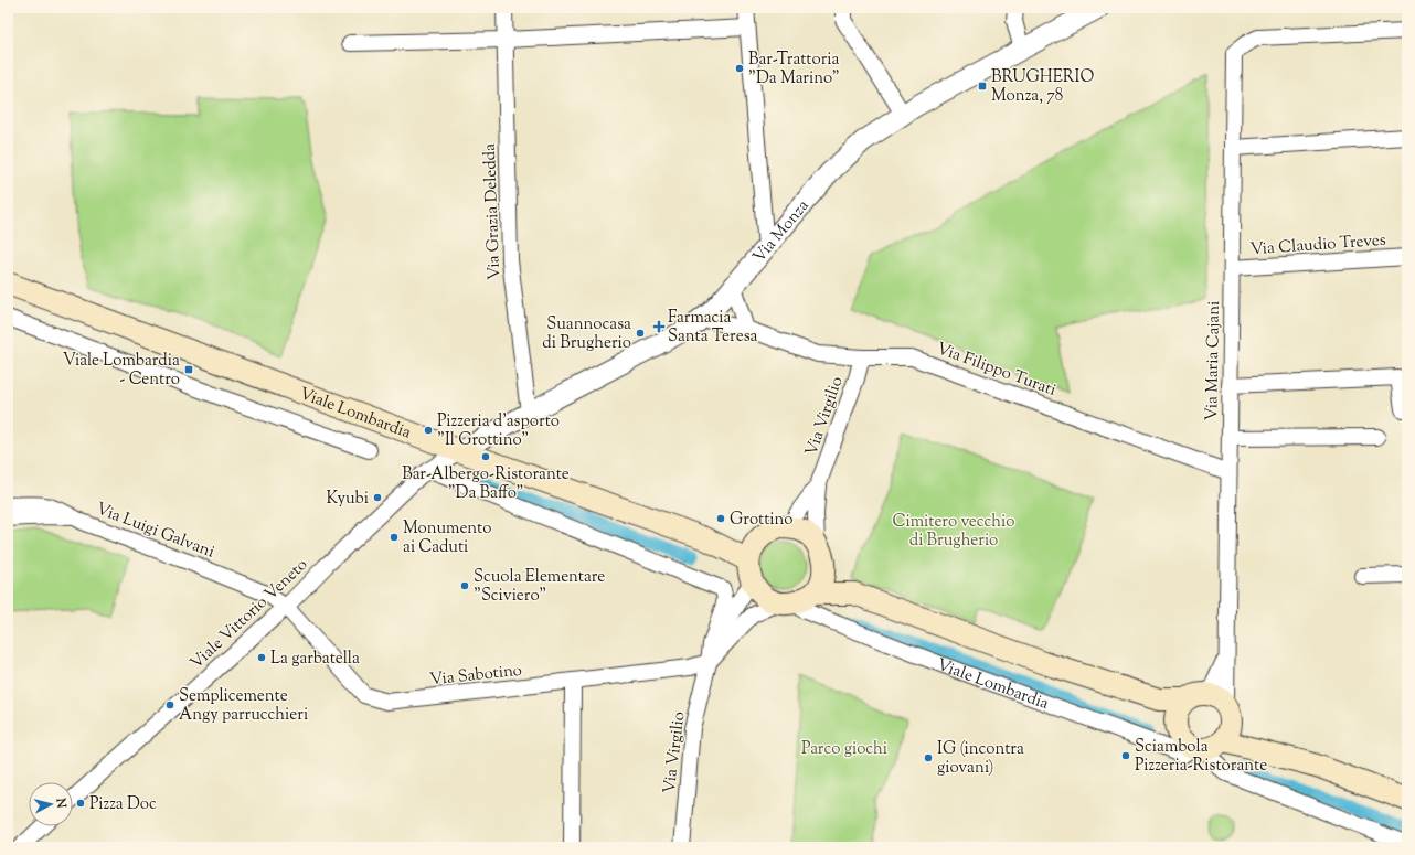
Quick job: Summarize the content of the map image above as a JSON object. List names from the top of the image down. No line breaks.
{"streets":{"main road":["Viale Lombardia"],"street":["Via Grazia Deledda","Via Monza","Via Claudio Treves","Via Maria Cajani","Via Filippo Turati","Via Virgilio","Via Luigi Galvani","Viale Vittorio Veneto","Via Sabotino"]},"crossings":[["Via Grazia Deledda","Via Monza"],["Via Monza","Via Filippo Turati"],["Via Monza","Viale Lombardia"],["Via Monza","Viale Vittorio Veneto"],["Via Claudio Treves","Via Maria Cajani"],["Via Maria Cajani","Via Filippo Turati"],["Via Maria Cajani","Viale Lombardia"],["Via Filippo Turati","Via Virgilio"],["Viale Lombardia","Via Virgilio"],["Viale Lombardia","Viale Vittorio Veneto"],["Via Virgilio","Via Sabotino"],["Via Luigi Galvani","Viale Vittorio Veneto"],["Via Luigi Galvani","Via Sabotino"],["Viale Vittorio Veneto","Via Sabotino"]],"parks":["Cimitero vecchio di Brugherio","Parco giochi"],"places":{"other":["Bar-Trattoria \"Da Marino\"","Suannocasa di Brugherio","Pizzeria d'asporto \"Il Grottino\"","Bar-Albergo-Ristorante \"Da Baffo\"","Kyubi","Grottino","Monumento ai Caduti","Scuola Elementare \"Sciviero\"","La garbatella","Semplicemente Angy parrucchieri","Sciambola Pizzeria-Ristorante","IG (incontra giovani)","Pizza Doc"],"transit":["BRUGHERIO Monza, 78","Viale Lombardia - Centro"],"health":["Farmacia Santa Teresa"]},"north":"right"}
